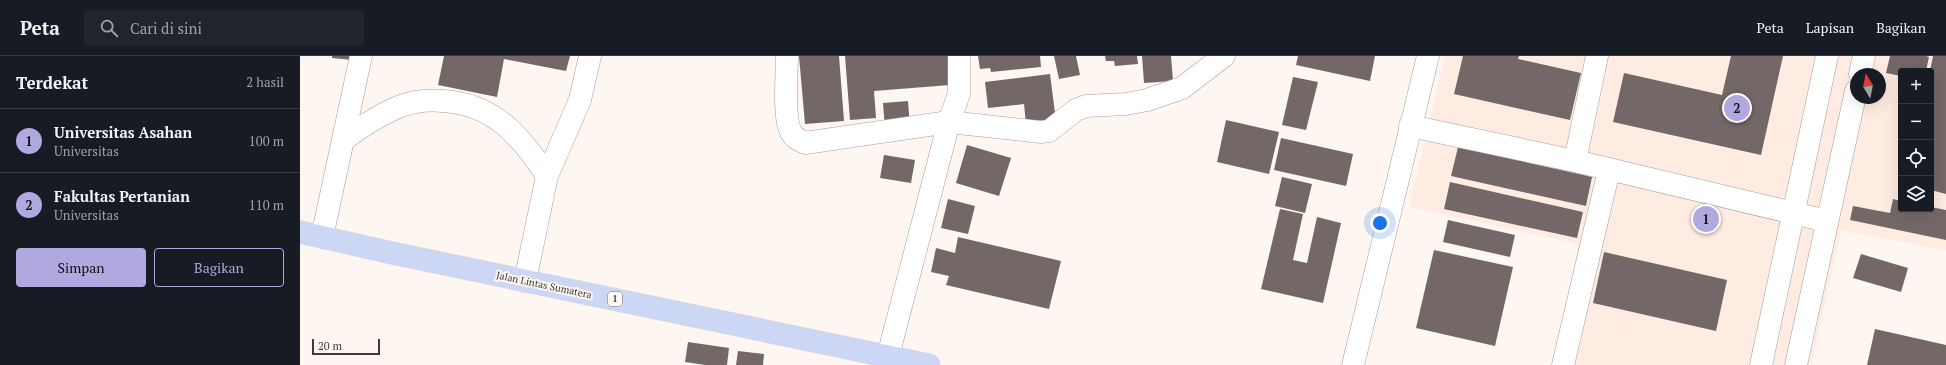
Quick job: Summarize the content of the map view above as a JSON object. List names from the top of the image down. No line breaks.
{"streets":{"highway":["Jalan Lintas Sumatera","1"]},"scale_bar":"20 m","north":"top","page":{"header":"Peta","search":"Cari di sini","nav":["Peta","Lapisan","Bagikan"],"heading":["Terdekat","2 hasil"],"map_buttons":["+","−"],"pins":["2","1"],"list":[{"mark":"1","name":"Universitas Asahan","note":"Universitas","value":"100 m"},{"mark":"2","name":"Fakultas Pertanian","note":"Universitas","value":"110 m"}],"buttons":["Simpan","Bagikan"],"scale":"20 m"}}
